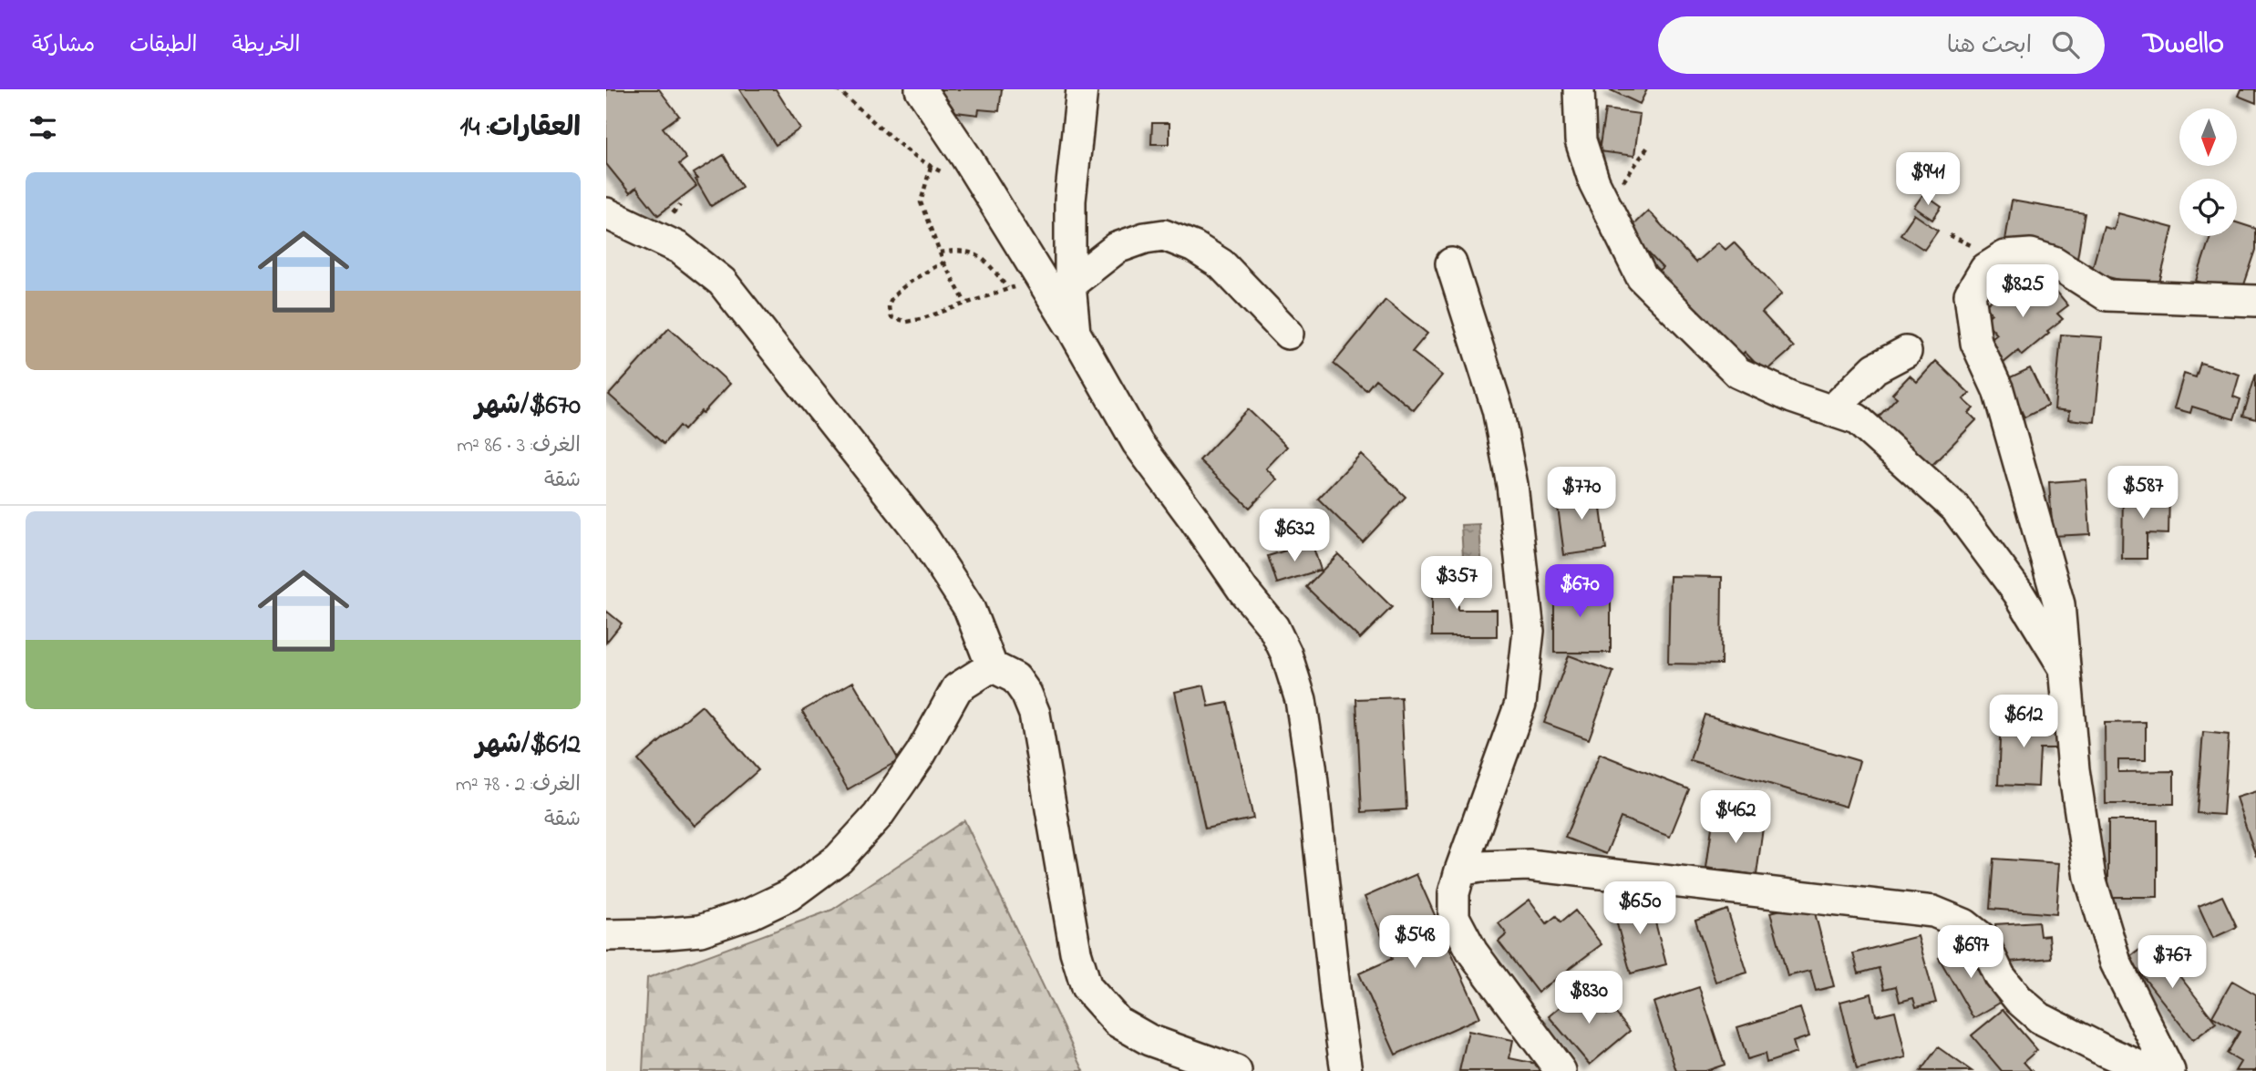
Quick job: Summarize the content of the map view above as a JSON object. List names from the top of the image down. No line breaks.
{"north":"bottom","page":{"header":"Dwello","search":"ابحث هنا","nav":["الخريطة","الطبقات","مشاركة"],"heading":"العقارات: 14","price":["$941","$825","$587","$770","$632","$357","$670","$612","$462","$650","$548","$697","$767","$830"],"list":[{"name":"$670/شهر","note":"الغرف: 3 · 86 m² · شقة"},{"name":"$612/شهر","note":"الغرف: 2 · 78 m² · شقة"}]}}
